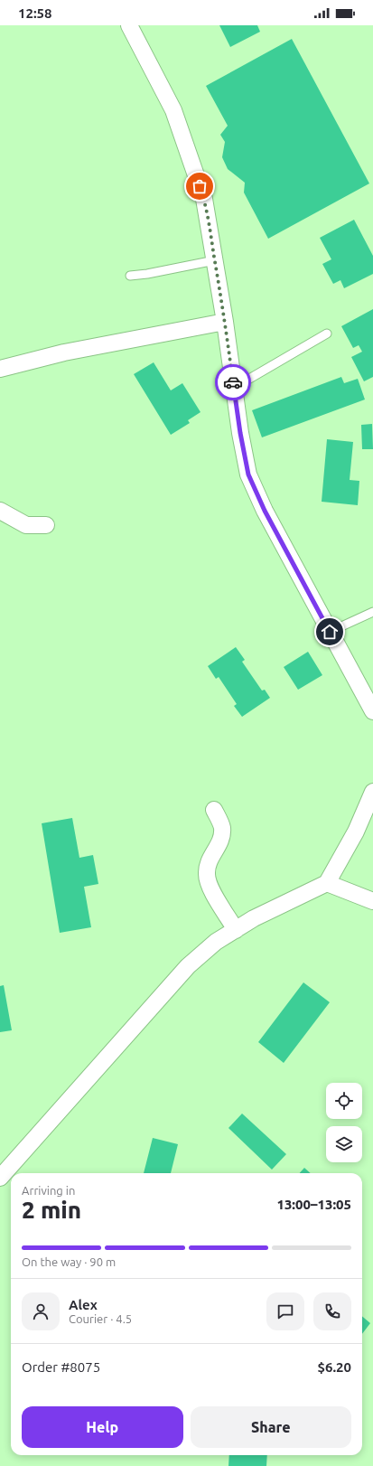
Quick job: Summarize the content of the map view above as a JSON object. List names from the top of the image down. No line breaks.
{"page":{"status":"12:58","heading":["2 min","Arriving in","13:00–13:05"],"panel":["Alex","Courier · 4.5","Order #8075","$6.20"],"bar":"On the way · 90 m","buttons":["Help","Share"]}}
